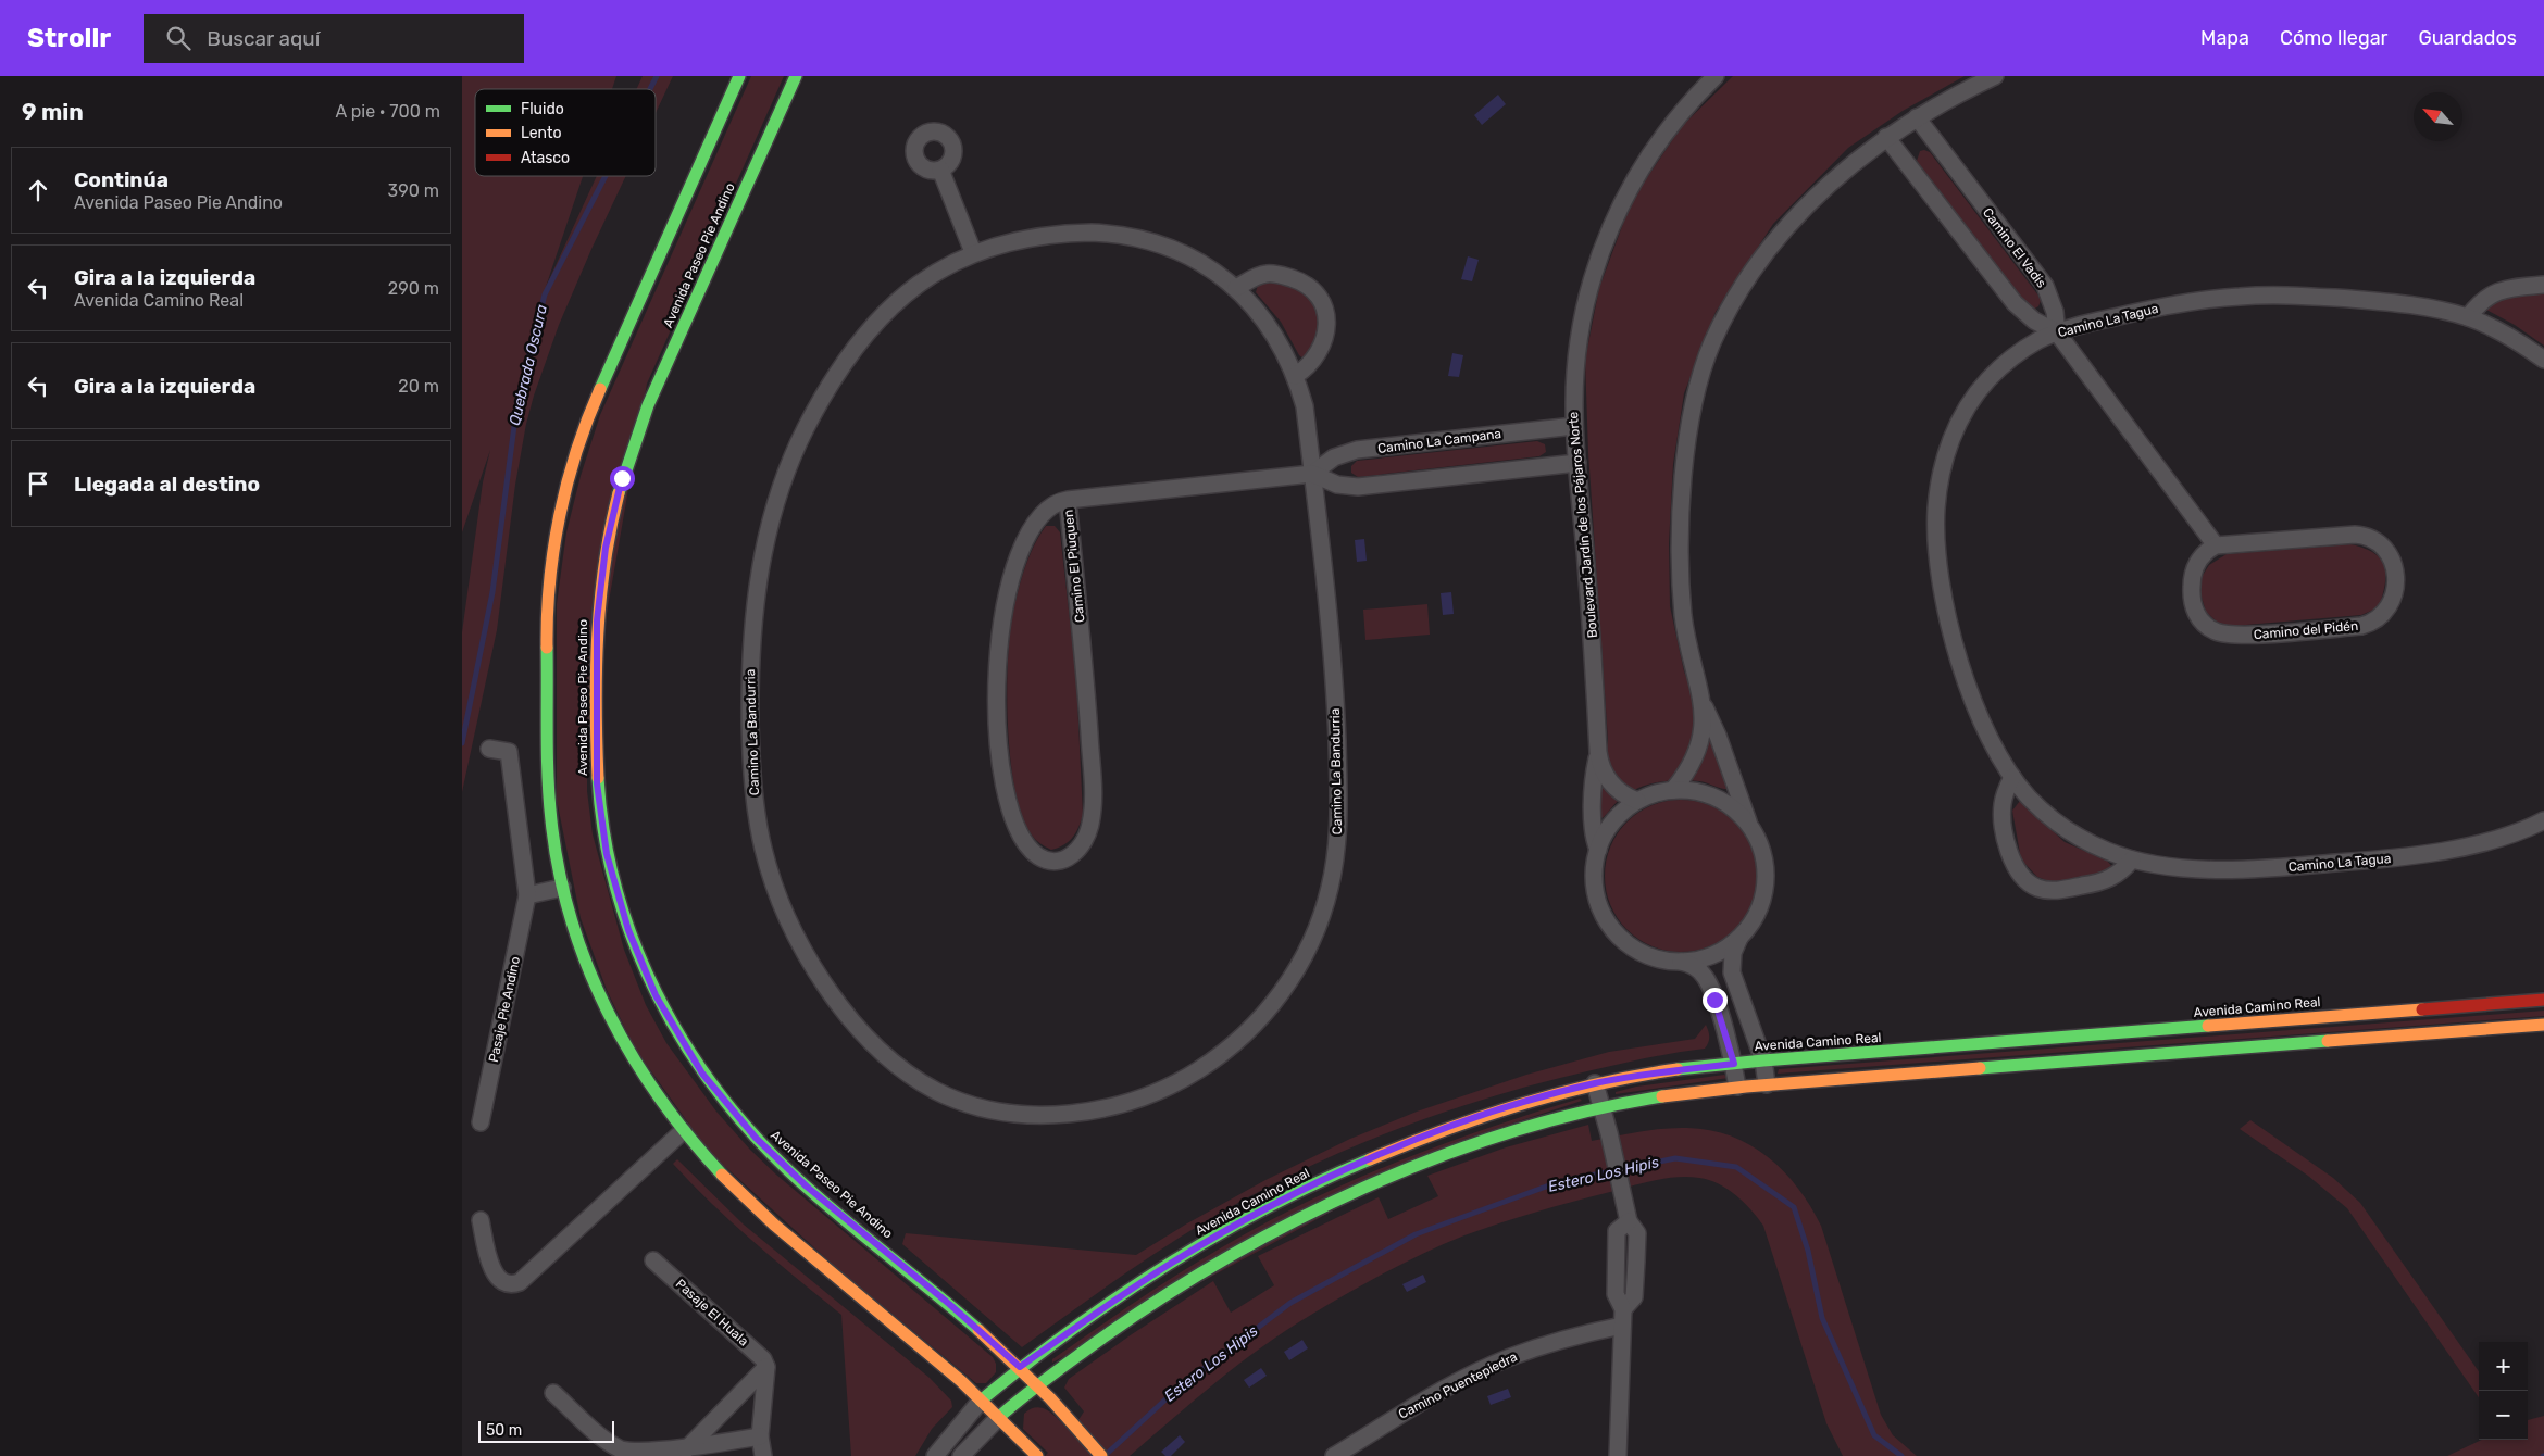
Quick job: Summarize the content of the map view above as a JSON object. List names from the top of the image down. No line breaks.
{"streets":{"main road":["Avenida Paseo Pie Andino","Avenida Camino Real"],"street":["Camino El Vadis","Camino La Tagua","Camino La Campana","Boulevard Jardín de los Pájaros Norte","Camino El Piuquen","Camino del Pidén","Camino La Bandurria","Pasaje Pie Andino","Pasaje El Huala","Camino Puentepiedra"]},"crossings":[["Camino El Vadis","Camino La Tagua"],["Avenida Paseo Pie Andino","Avenida Camino Real"],["Camino La Campana","Boulevard Jardín de los Pájaros Norte"],["Camino La Campana","Camino La Bandurria"]],"water":["Quebrada Oscura","Estero Los Hipis"],"legend":["Fluido","Lento","Atasco"],"scale_bar":"50 m","north":"top left","page":{"header":"Strollr","search":"Buscar aquí","nav":["Mapa","Cómo llegar","Guardados"],"heading":["9 min","A pie · 700 m"],"list":[["Continúa","Avenida Paseo Pie Andino","390 m"],["Gira a la izquierda","Avenida Camino Real","290 m"],["Gira a la izquierda","20 m"],"Llegada al destino"],"map_buttons":["+","−"],"scale":"50 m"}}
